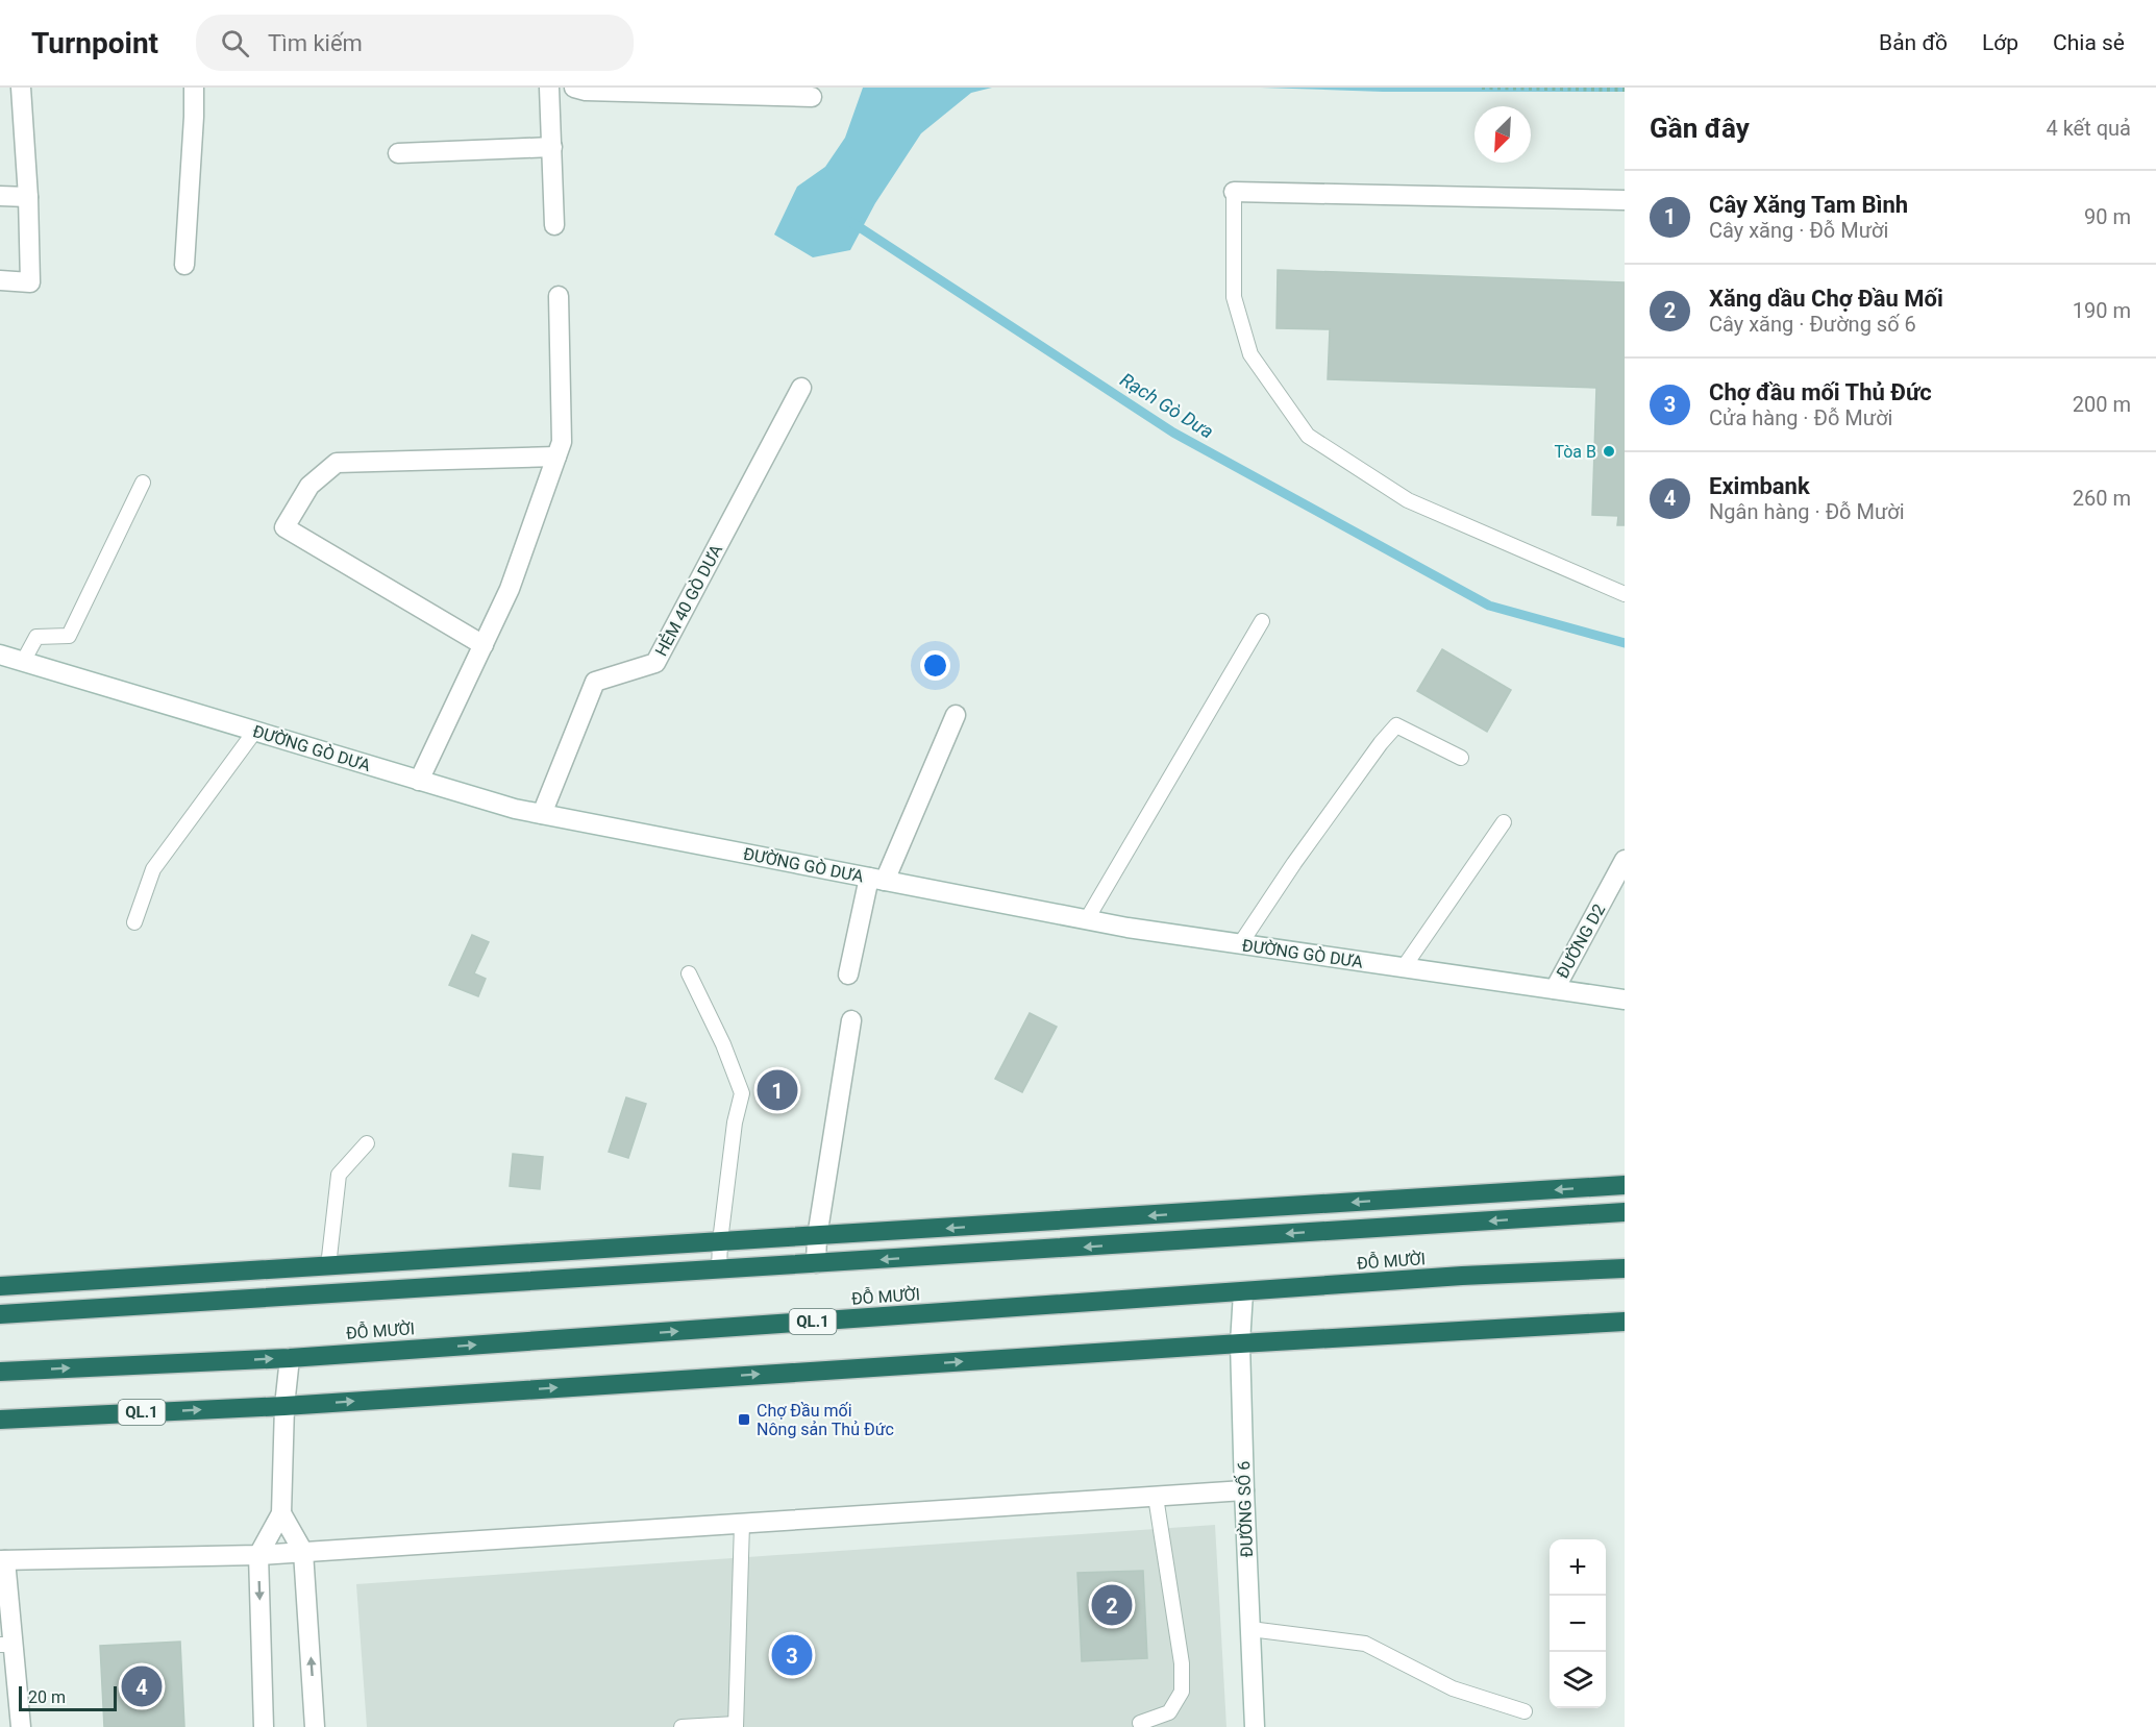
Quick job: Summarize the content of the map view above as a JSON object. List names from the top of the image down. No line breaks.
{"streets":{"highway":["ĐỖ MƯỜI","QL.1"],"street":["HẺM 40 GÒ DƯA","ĐƯỜNG GÒ DƯA","ĐƯỜNG D2","ĐƯỜNG SỐ 6"]},"crossings":[["HẺM 40 GÒ DƯA","ĐƯỜNG GÒ DƯA"],["ĐƯỜNG GÒ DƯA","ĐƯỜNG D2"],["ĐỖ MƯỜI","ĐƯỜNG SỐ 6"],["QL.1","ĐƯỜNG SỐ 6"]],"water":["Rạch Gò Dưa"],"places":{"other":["Tòa B"],"transit":["Chợ Đầu mối Nông sản Thủ Đức"]},"scale_bar":"20 m","north":"bottom left","page":{"header":"Turnpoint","search":"Tìm kiếm","nav":["Bản đồ","Lớp","Chia sẻ"],"heading":["Gần đây","4 kết quả"],"list":[{"mark":"1","name":"Cây Xăng Tam Bình","note":"Cây xăng · Đỗ Mười","value":"90 m"},{"mark":"2","name":"Xăng dầu Chợ Đầu Mối","note":"Cây xăng · Đường số 6","value":"190 m"},{"mark":"3","name":"Chợ đầu mối Thủ Đức","note":"Cửa hàng · Đỗ Mười","value":"200 m"},{"mark":"4","name":"Eximbank","note":"Ngân hàng · Đỗ Mười","value":"260 m"}],"pins":["1","2","3","4"],"map_buttons":["+","−"],"scale":"20 m"}}
